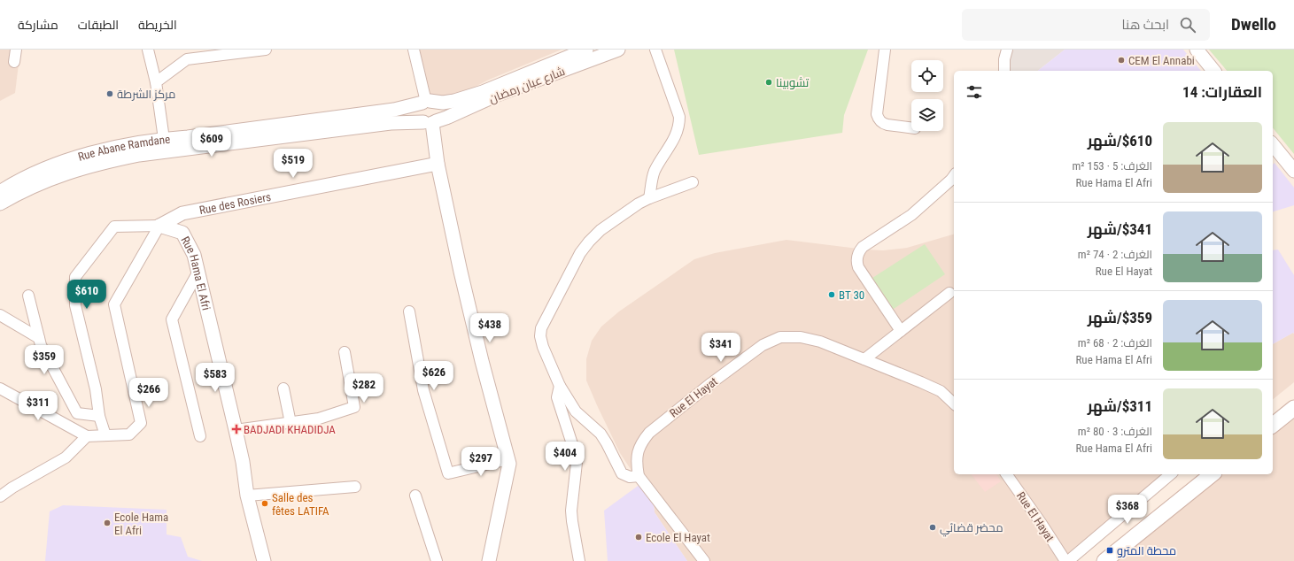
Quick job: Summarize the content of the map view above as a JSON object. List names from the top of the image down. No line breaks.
{"streets":{"street":["شارع عبان رمضان","Rue Abane Ramdane","Rue des Rosiers","Rue Hama El Afri","Rue El Hayat"]},"crossings":[["شارع عبان رمضان","Rue Abane Ramdane"],["Rue des Rosiers","Rue Hama El Afri"]],"places":{"other":["CEM El Annabi","تشوبينا","مركز الشرطة","BT 30","Salle des fêtes LATIFA","Ecole Hama El Afri","محضر قضائي","Ecole El Hayat"],"health":["BADJADI KHADIDJA"],"transit":["محطة المترو"]},"page":{"header":"Dwello","search":"ابحث هنا","nav":["الخريطة","الطبقات","مشاركة"],"heading":"العقارات: 14","list":[{"name":"$610/شهر","note":"الغرف: 5 · 153 m² · Rue Hama El Afri"},{"name":"$341/شهر","note":"الغرف: 2 · 74 m² · Rue El Hayat"},{"name":"$359/شهر","note":"الغرف: 2 · 68 m² · Rue Hama El Afri"},{"name":"$311/شهر","note":"الغرف: 3 · 80 m² · Rue Hama El Afri"}],"price":["$609","$519","$610","$438","$341","$359","$626","$583","$282","$266","$311","$404","$297","$368"]}}
